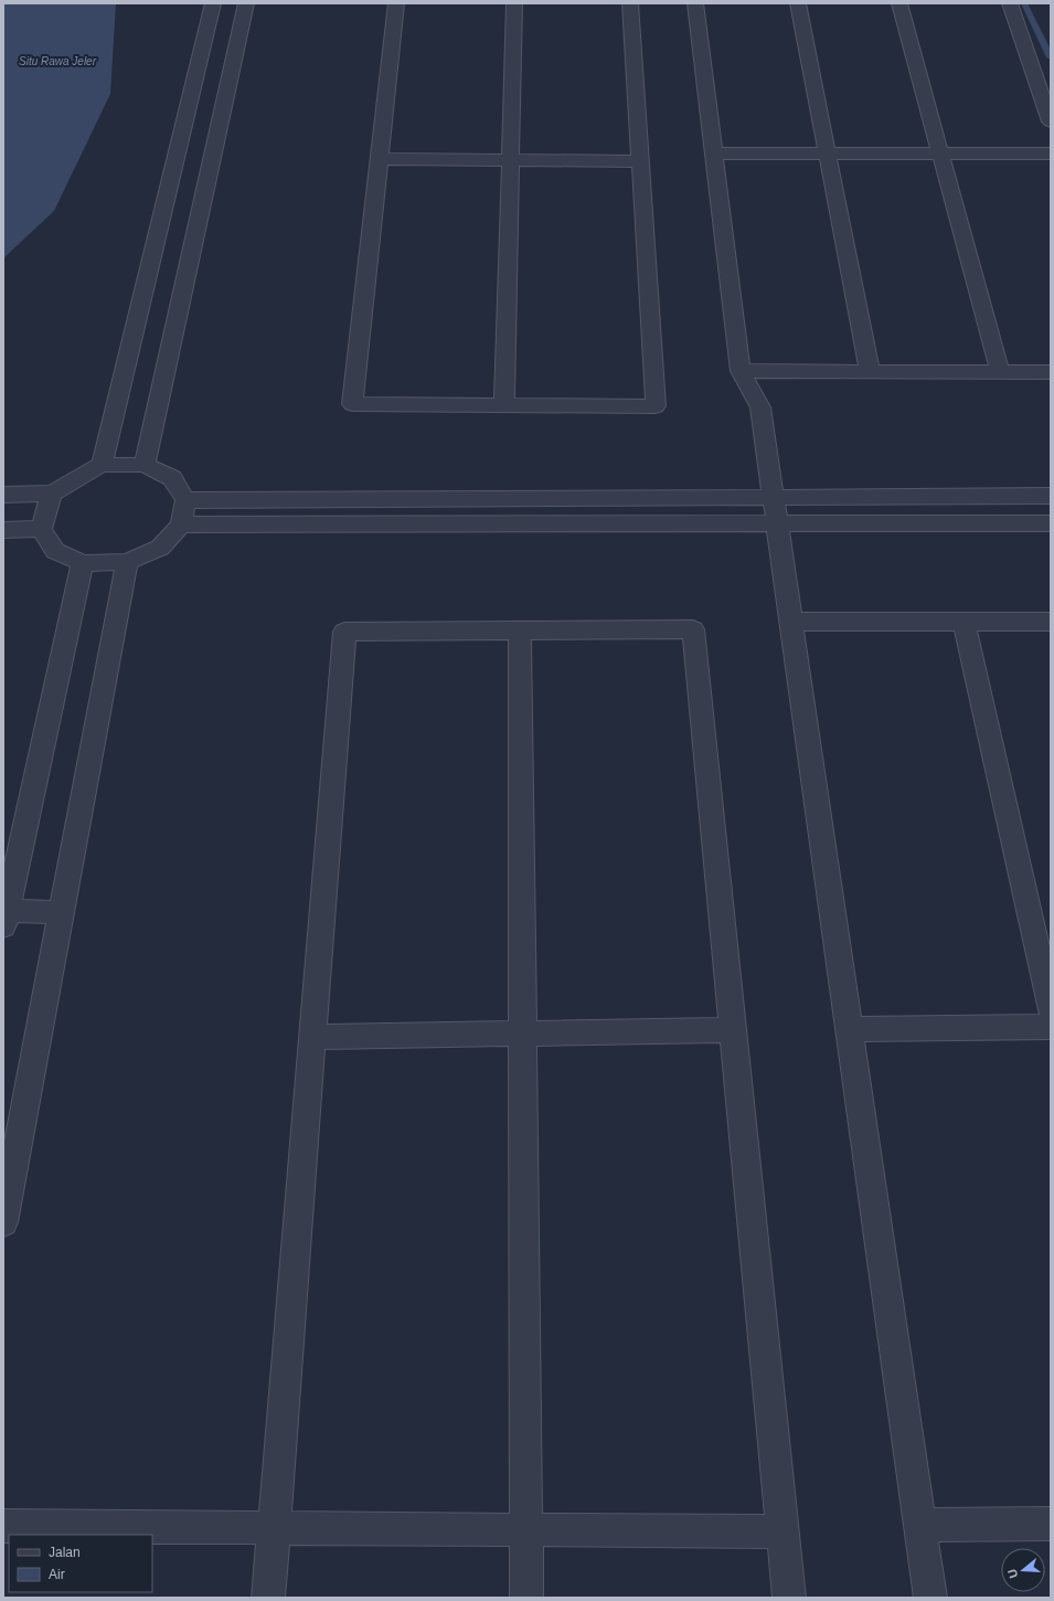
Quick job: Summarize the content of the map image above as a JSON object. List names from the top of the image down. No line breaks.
{"water":["Situ Rawa Jeler"],"legend":["Jalan","Air"],"north":"left"}
